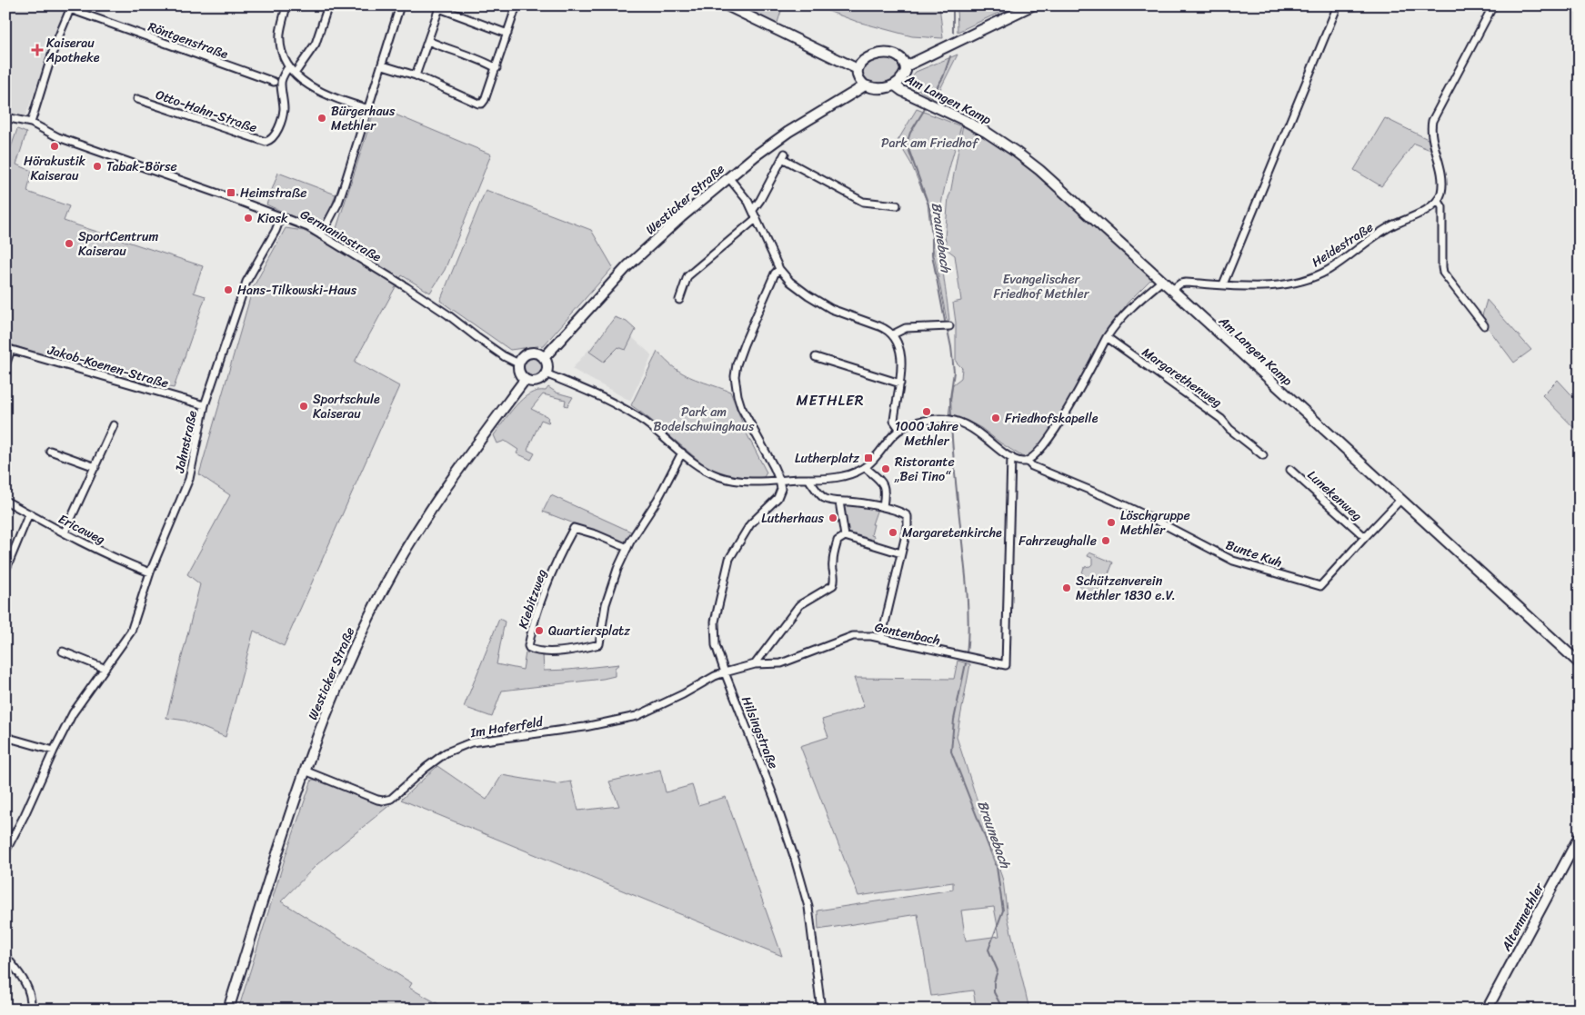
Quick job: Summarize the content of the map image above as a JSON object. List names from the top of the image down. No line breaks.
{"streets":{"street":["Röntgenstraße","Am Langen Kamp","Otto-Hahn-Straße","Westicker Straße","Germaniastraße","Heidestraße","Jakob-Koenen-Straße","Margarethenweg","Jahnstraße","Lunekenweg","Ericaweg","Bunte Kuh","Kiebitzweg","Gantenbach","Im Haferfeld","Hilsingstraße","Altenmethler"]},"crossings":[["Am Langen Kamp","Westicker Straße"],["Am Langen Kamp","Heidestraße"],["Am Langen Kamp","Bunte Kuh"],["Westicker Straße","Germaniastraße"],["Westicker Straße","Im Haferfeld"],["Germaniastraße","Jahnstraße"],["Jakob-Koenen-Straße","Jahnstraße"],["Jahnstraße","Ericaweg"],["Lunekenweg","Bunte Kuh"],["Gantenbach","Im Haferfeld"],["Gantenbach","Hilsingstraße"],["Im Haferfeld","Hilsingstraße"]],"districts":["METHLER"],"water":["Braunebach"],"parks":["Park am Friedhof","Evangelischer Friedhof Methler","Park am Bodelschwinghaus"],"places":{"health":["Kaiserau Apotheke"],"other":["Bürgerhaus Methler","Hörakustik Kaiserau","Tabak-Börse","Kiosk","SportCentrum Kaiserau","Hans-Tilkowski-Haus","Sportschule Kaiserau","1000 Jahre Methler","Friedhofskapelle","Ristorante „Bei Tino“","Lutherhaus","Löschgruppe Methler","Margaretenkirche","Fahrzeughalle","Schützenverein Methler 1830 e.V.","Quartiersplatz"],"transit":["Heimstraße","Lutherplatz"]}}
